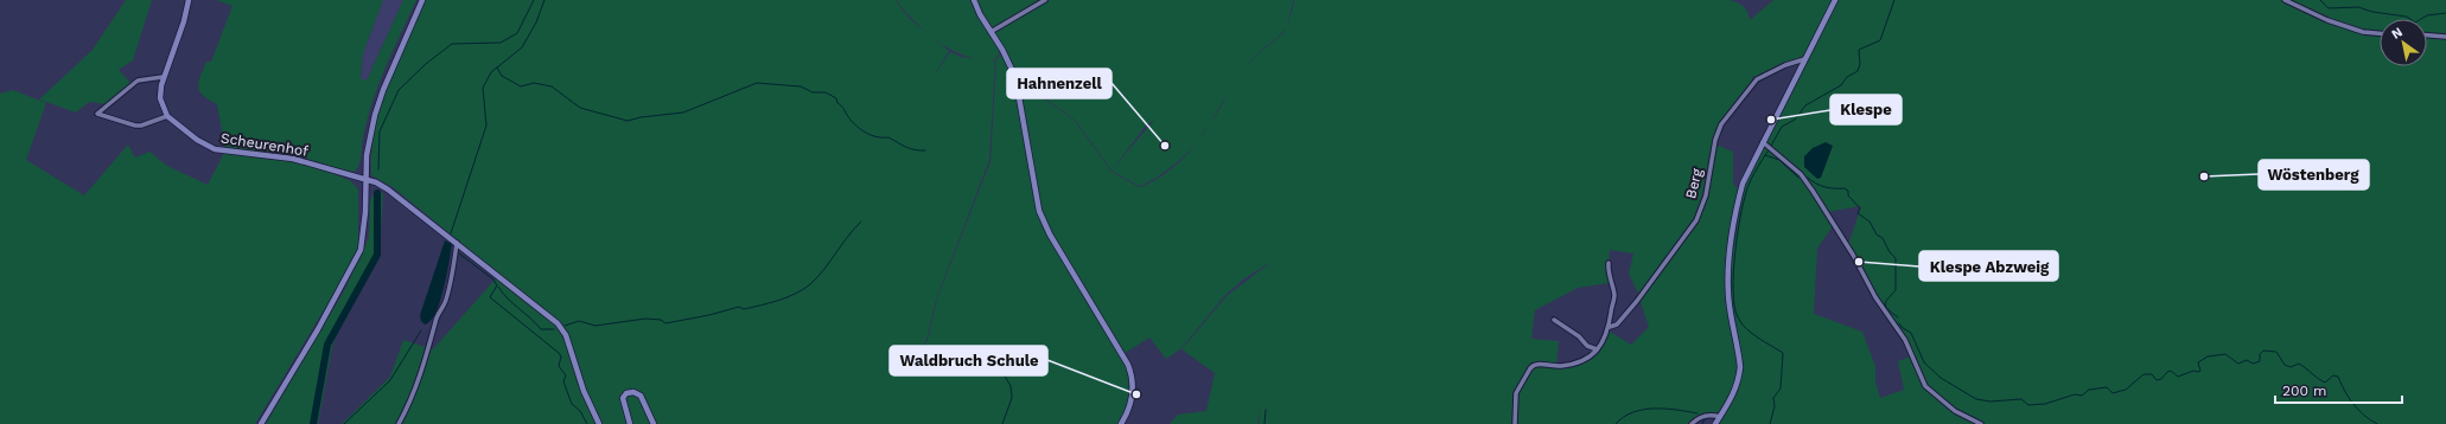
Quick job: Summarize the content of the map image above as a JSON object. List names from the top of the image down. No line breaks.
{"streets":{"street":["Scheurenhof","Berg"]},"places":["Klespe","Hahnenzell","Wöstenberg","Klespe Abzweig","Waldbruch Schule"],"scale_bar":"200 m","north":"top left"}
